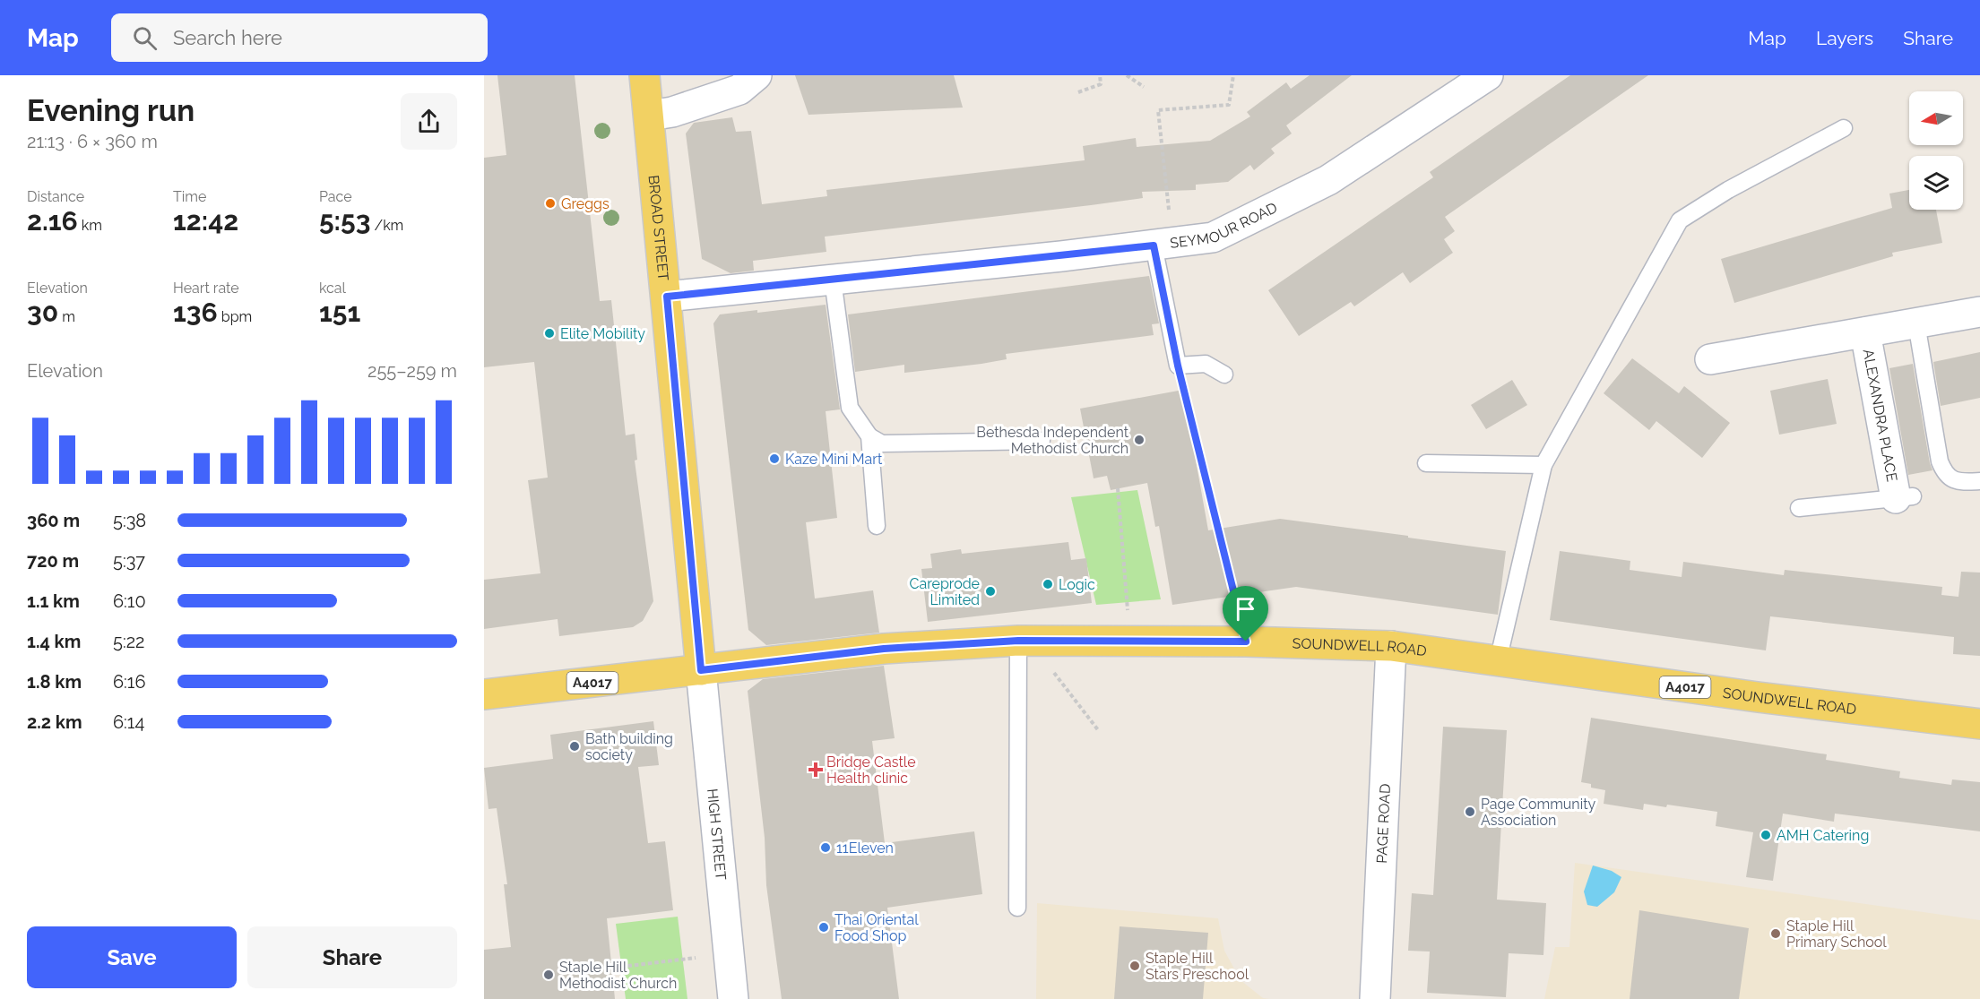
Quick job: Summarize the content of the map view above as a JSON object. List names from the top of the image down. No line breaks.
{"streets":{"main road":["BROAD STREET","SOUNDWELL ROAD","A4017"],"street":["SEYMOUR ROAD","ALEXANDRA PLACE","PAGE ROAD","HIGH STREET"]},"crossings":[["SEYMOUR ROAD","BROAD STREET"],["BROAD STREET","SOUNDWELL ROAD"],["BROAD STREET","A4017"],["BROAD STREET","HIGH STREET"],["SOUNDWELL ROAD","A4017"],["SOUNDWELL ROAD","PAGE ROAD"],["SOUNDWELL ROAD","HIGH STREET"],["A4017","HIGH STREET"]],"places":{"other":["Greggs","Elite Mobility","Bethesda Independent Methodist Church","Kaze Mini Mart","Logic","Careprode Limited","Bath building society","Page Community Association","AMH Catering","11Eleven","Thai Oriental Food Shop","Staple Hill Primary School","Staple Hill Stars Preschool","Staple Hill Methodist Church"],"health":["Bridge Castle Health clinic"]},"north":"left","page":{"header":"Map","search":"Search here","nav":["Map","Layers","Share"],"heading":["Evening run","21:13 · 6 × 360 m"],"stats":[["Distance","2.16 km"],["Time","12:42"],["Pace","5:53 /km"],["Elevation","30 m"],["Heart rate","136 bpm"],["kcal","151"]],"chart":["Elevation","255–259 m"],"list":[{"name":"360 m","note":"5:38"},{"name":"720 m","note":"5:37"},{"name":"1.1 km","note":"6:10"},{"name":"1.4 km","note":"5:22"},{"name":"1.8 km","note":"6:16"},{"name":"2.2 km","note":"6:14"}],"buttons":["Save","Share"]}}
